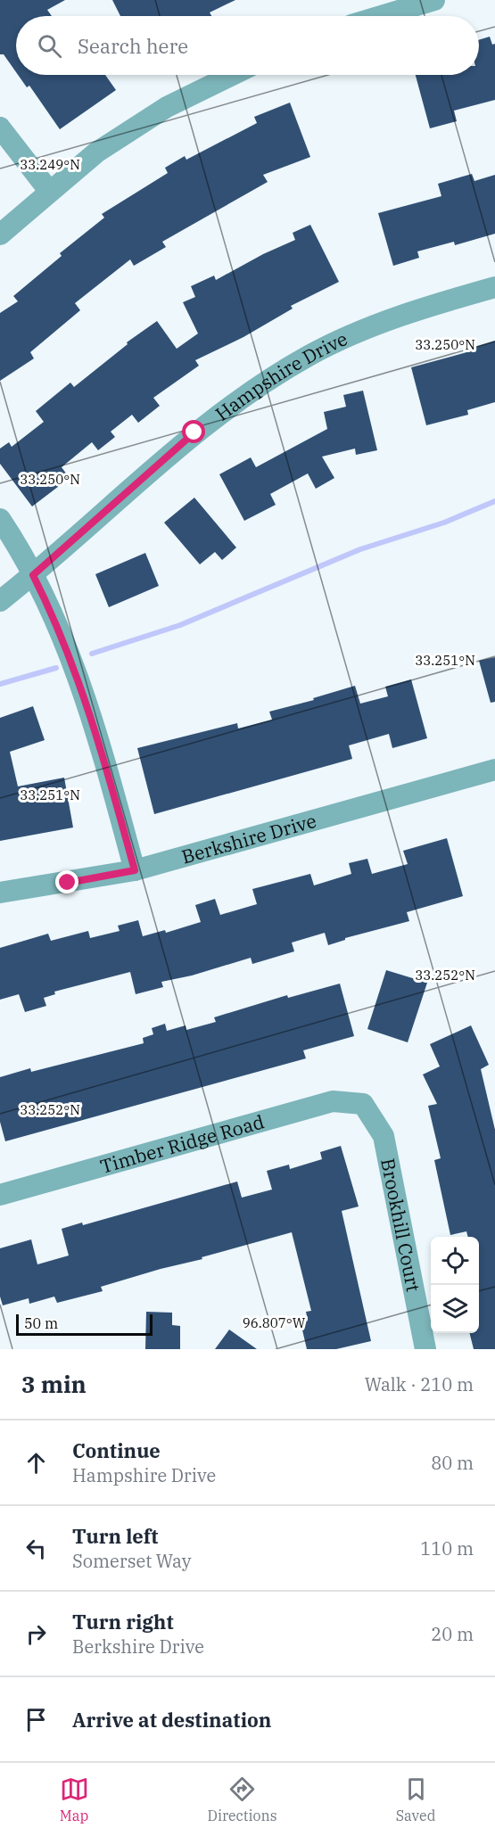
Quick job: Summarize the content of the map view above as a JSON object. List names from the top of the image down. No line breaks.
{"streets":{"street":["Hampshire Drive","Berkshire Drive","Timber Ridge Road","Brookhill Court"]},"crossings":[["Timber Ridge Road","Brookhill Court"]],"scale_bar":"50 m","page":{"search":"Search here","scale":"50 m","heading":["3 min","Walk · 210 m"],"list":[["Continue","Hampshire Drive","80 m"],["Turn left","Somerset Way","110 m"],["Turn right","Berkshire Drive","20 m"],"Arrive at destination"],"nav":["Map","Directions","Saved"]},"coordinates":["33.249°N","33.250°N","33.251°N","33.252°N","96.807°W"]}
